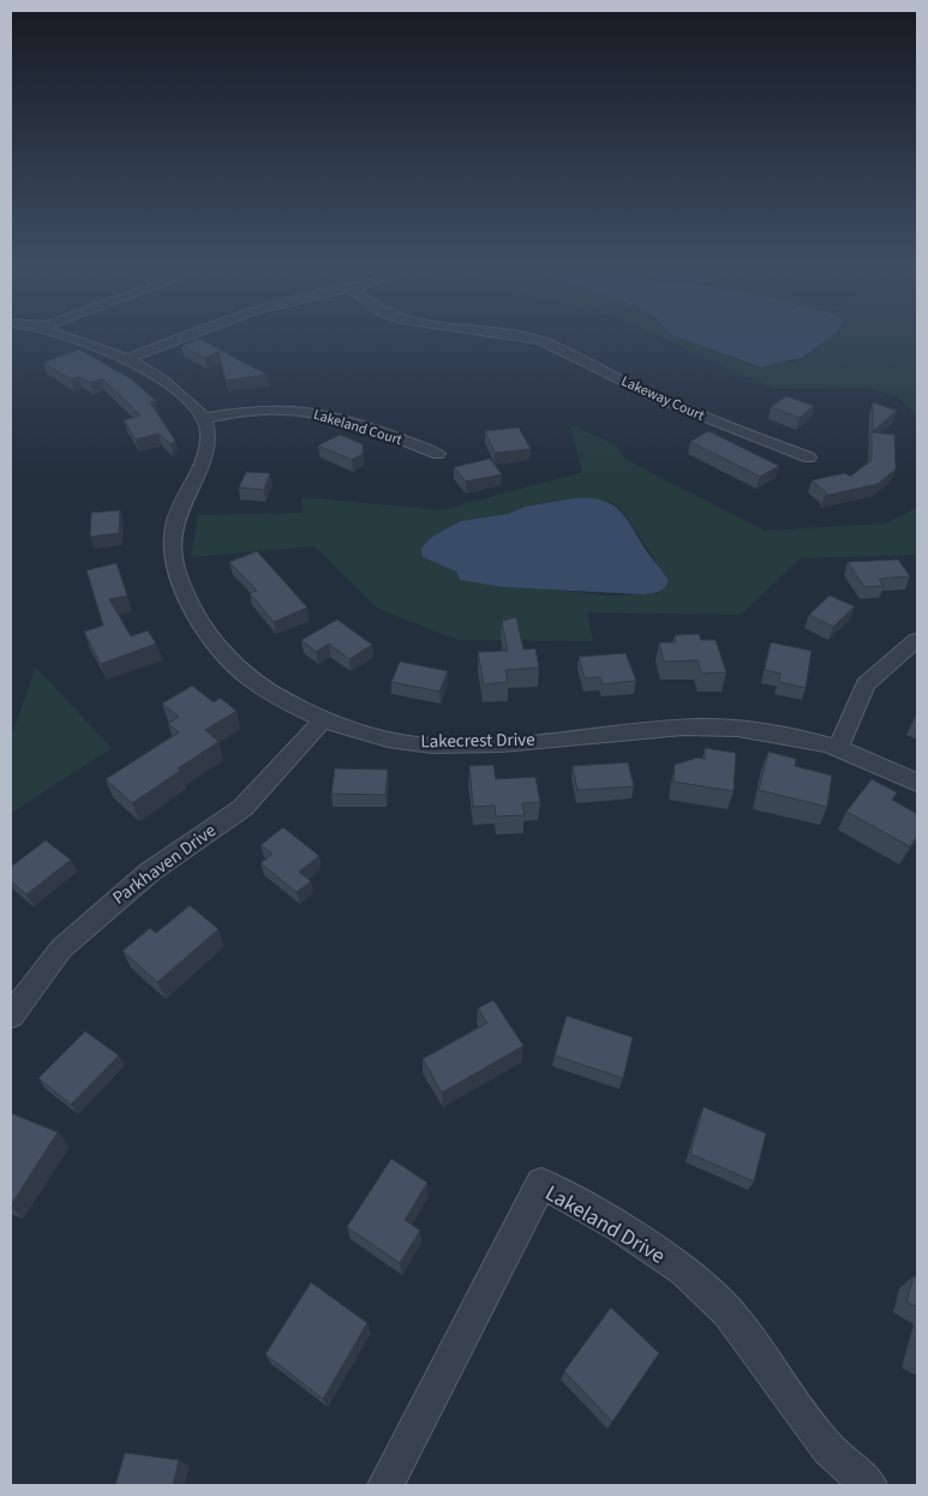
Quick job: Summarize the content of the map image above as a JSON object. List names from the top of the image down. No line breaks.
{"streets":{"street":["Lakeway Court","Lakeland Court","Lakecrest Drive","Parkhaven Drive","Lakeland Drive"]},"crossings":[["Lakeland Court","Lakecrest Drive"],["Lakecrest Drive","Parkhaven Drive"]]}
